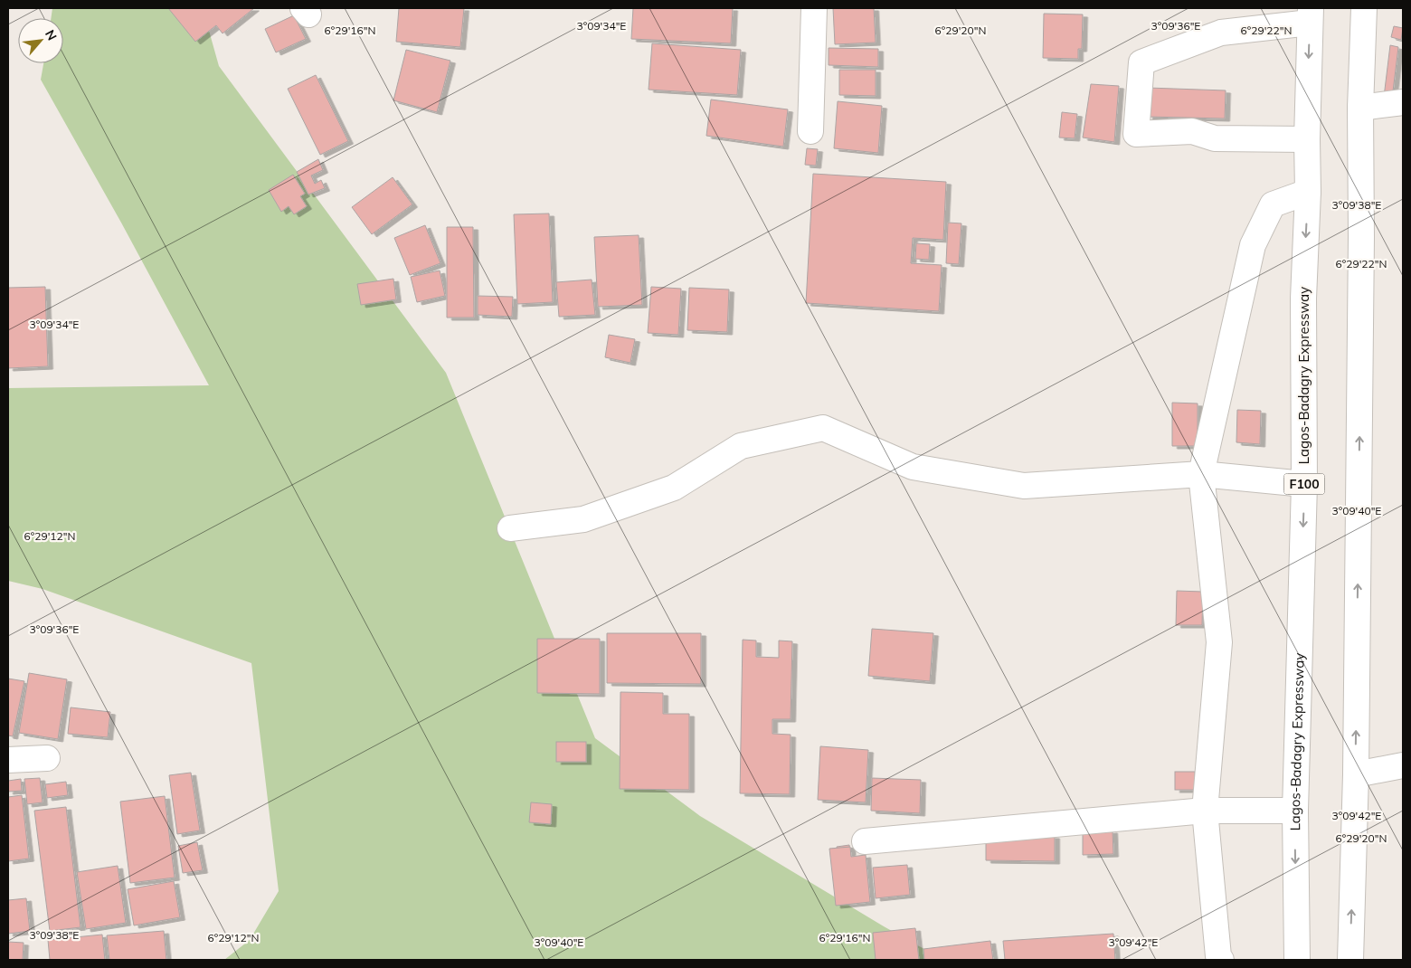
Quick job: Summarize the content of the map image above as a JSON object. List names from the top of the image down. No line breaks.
{"streets":{"main road":["Lagos-Badagry Expressway","F100"]},"north":"top right","coordinates":["3°09'34\"E","3°09'36\"E","6°29'16\"N","6°29'20\"N","6°29'22\"N","3°09'38\"E","3°09'40\"E","6°29'12\"N","3°09'42\"E"]}
